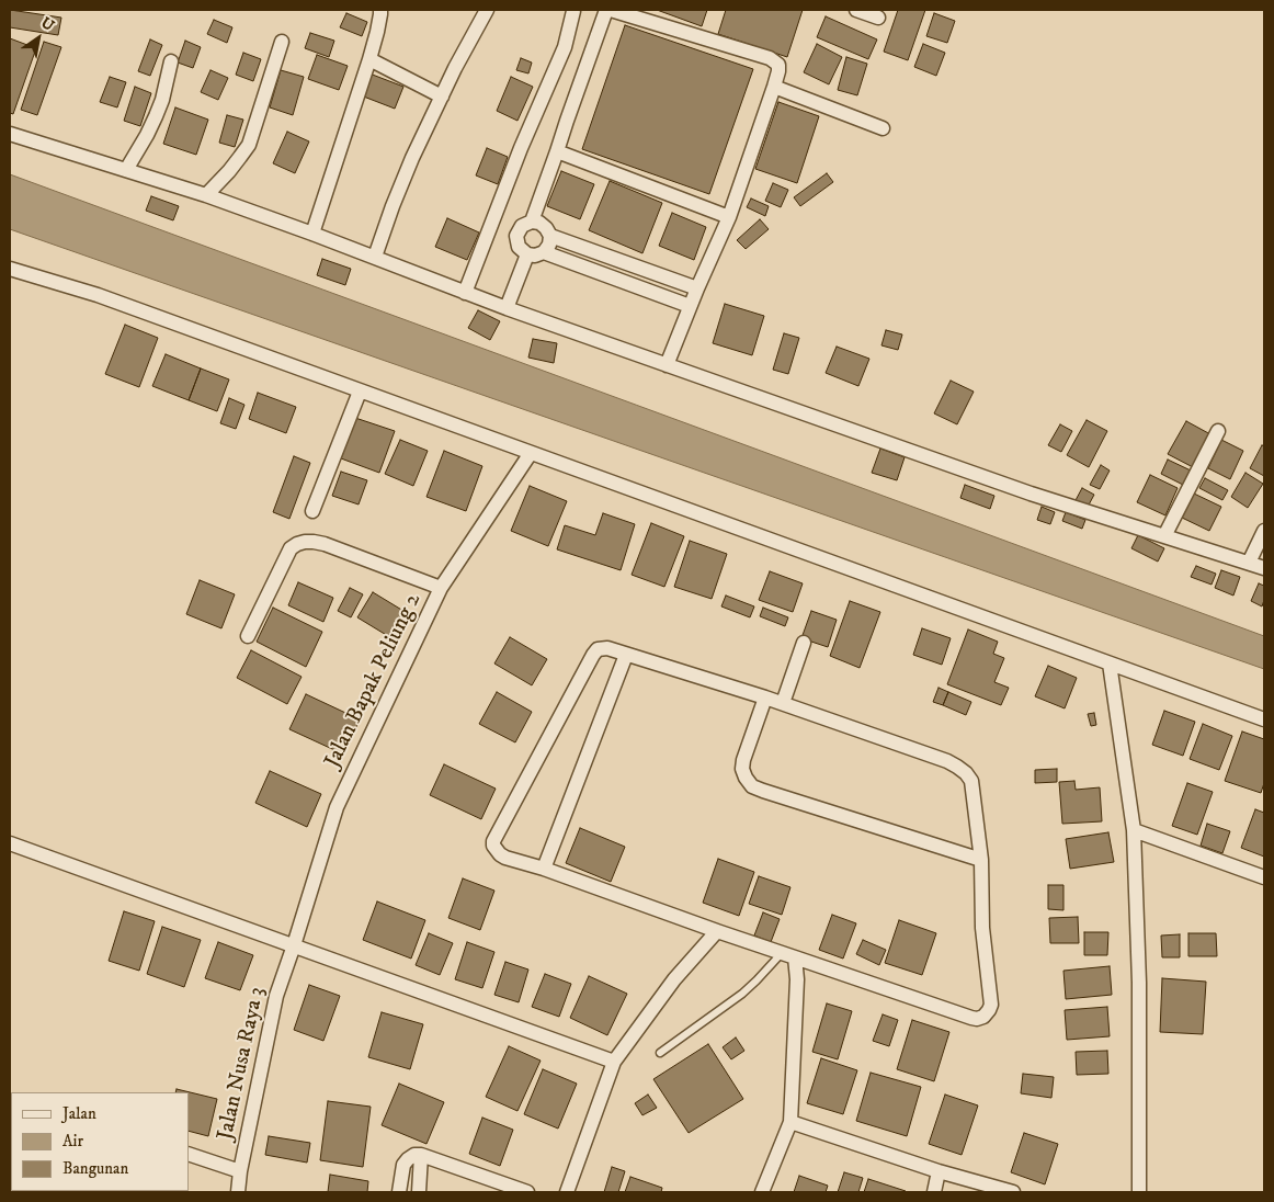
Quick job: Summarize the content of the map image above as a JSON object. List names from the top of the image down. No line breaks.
{"streets":{"street":["Jalan Bapak Peliung 2","Jalan Nusa Raya 3"]},"crossings":[["Jalan Bapak Peliung 2","Jalan Nusa Raya 3"]],"legend":["Jalan","Air","Bangunan"],"north":"top right"}
